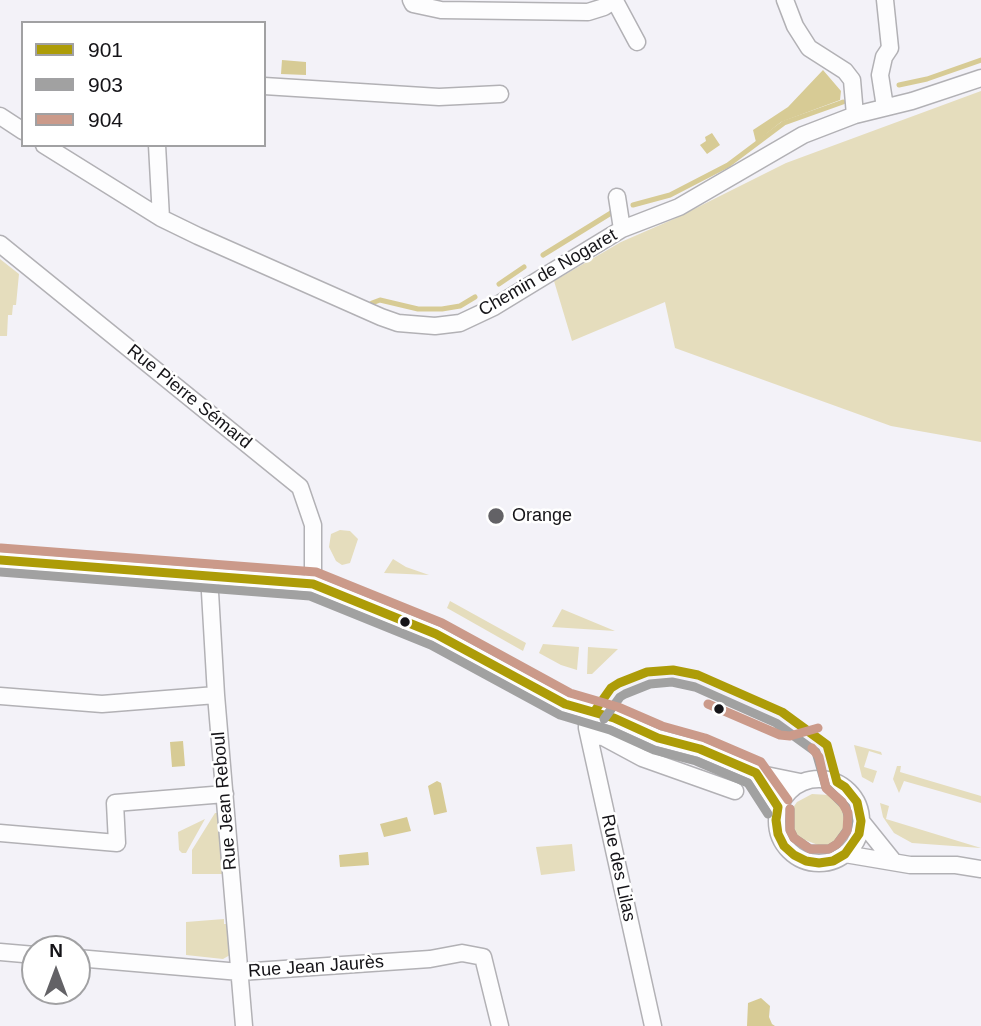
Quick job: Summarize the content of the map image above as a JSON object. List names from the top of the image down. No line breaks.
{"streets":{"street":["Chemin de Nogaret","Rue Pierre Sémard","Rue Jean Reboul","Rue des Lilas","Rue Jean Jaurès"]},"crossings":[["Rue Jean Reboul","Rue Jean Jaurès"]],"places":["Orange"],"lines":["transit line 904","transit line 901","transit line 903"],"legend":["901","903","904"],"north":"top"}
